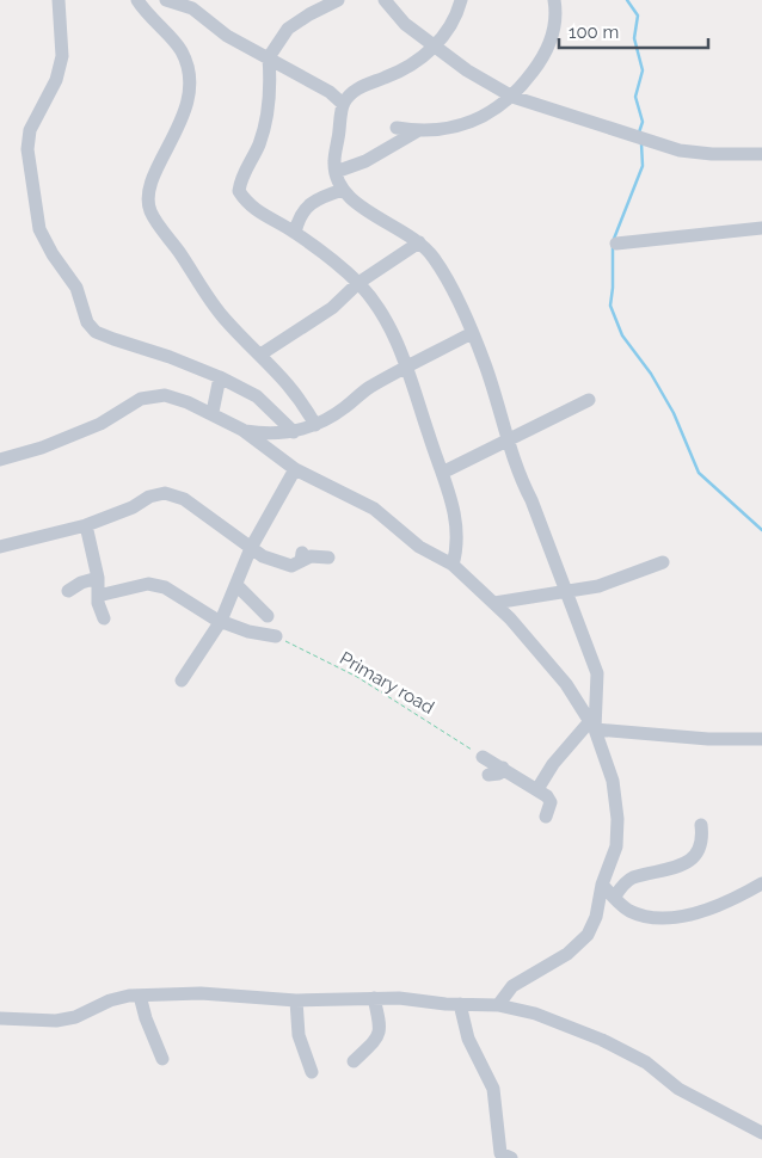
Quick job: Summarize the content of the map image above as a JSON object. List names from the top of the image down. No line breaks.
{"streets":{"path":["Primary road"]},"scale_bar":"100 m"}
